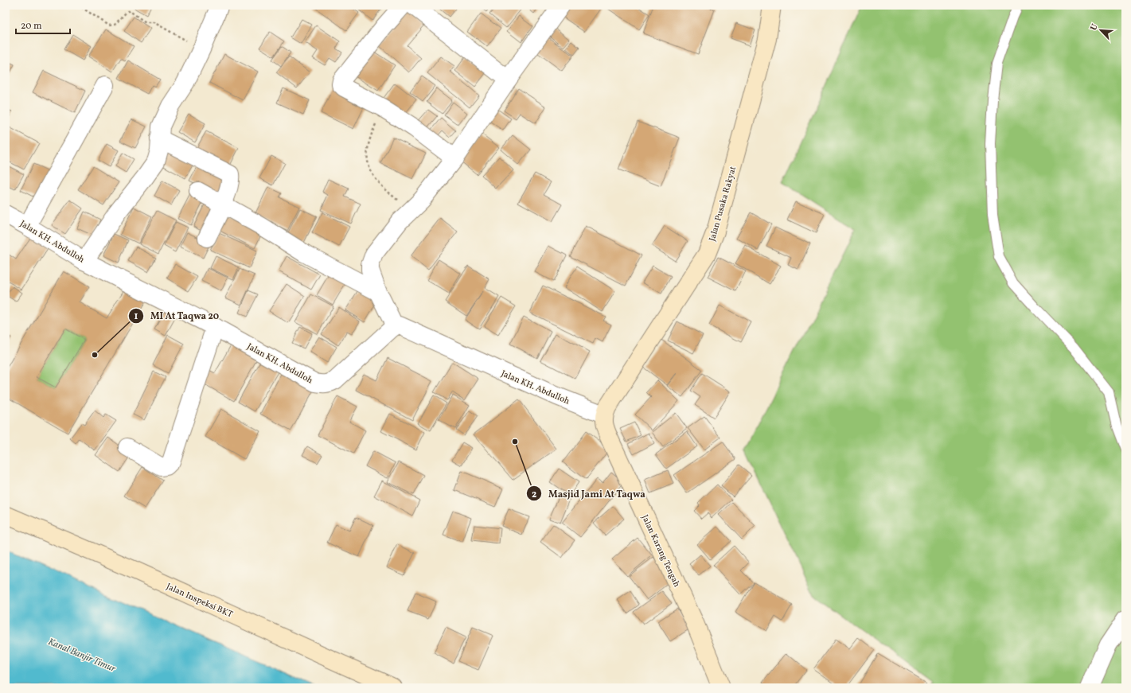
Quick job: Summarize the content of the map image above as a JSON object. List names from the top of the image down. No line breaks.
{"streets":{"street":["Jalan Pusaka Rakyat","Jalan KH. Abdulloh","Jalan Karang Tengah","Jalan Inspeksi BKT"]},"crossings":[["Jalan Pusaka Rakyat","Jalan KH. Abdulloh"],["Jalan Pusaka Rakyat","Jalan Karang Tengah"],["Jalan KH. Abdulloh","Jalan Karang Tengah"]],"water":["Kanal Banjir Timur"],"places":["MI At Taqwa 20","Masjid Jami At Taqwa"],"scale_bar":"20 m","north":"top left"}
